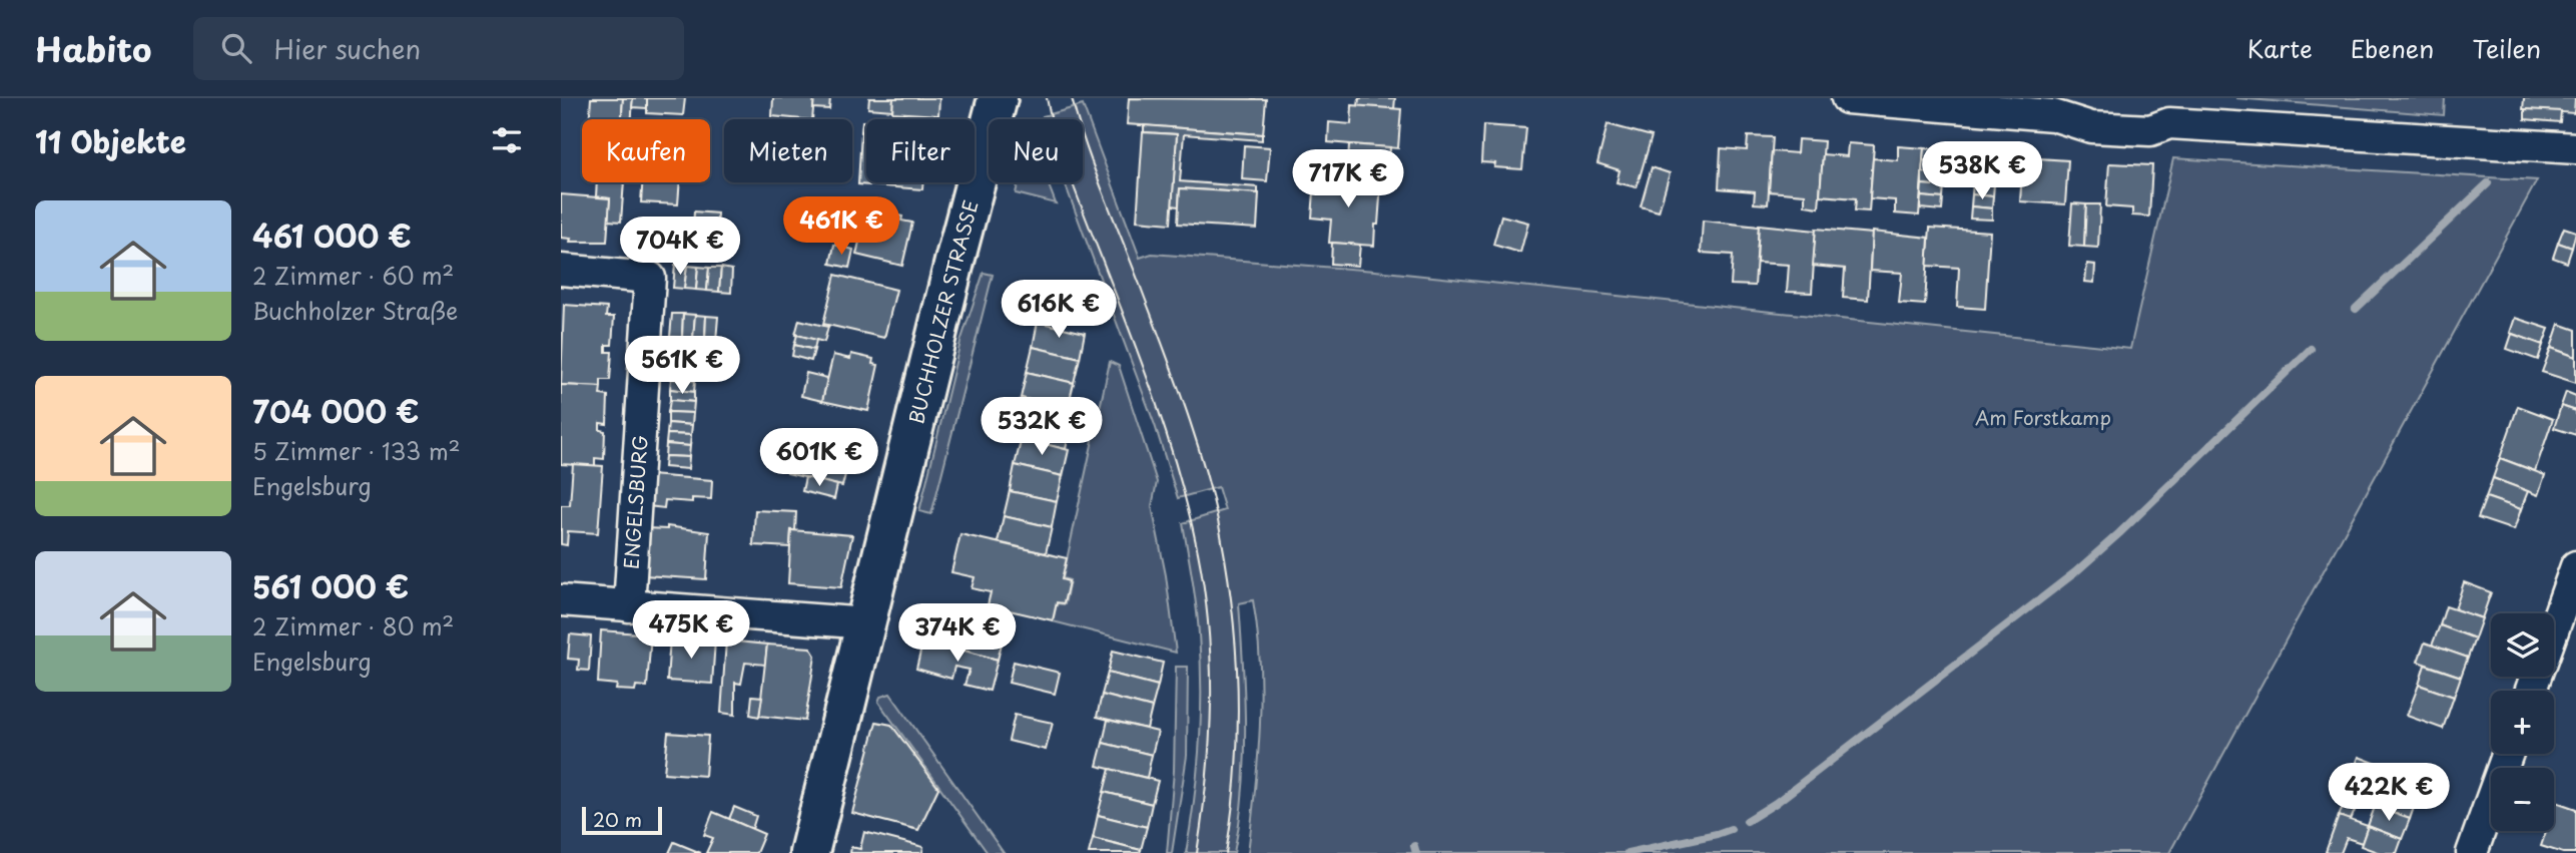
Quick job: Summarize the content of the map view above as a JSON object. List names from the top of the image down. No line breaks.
{"streets":{"main road":["BUCHHOLZER STRASSE"],"street":["ENGELSBURG"]},"parks":["Am Forstkamp"],"scale_bar":"20 m","page":{"header":"Habito","search":"Hier suchen","nav":["Karte","Ebenen","Teilen"],"heading":"11 Objekte","chip":["Kaufen","Mieten","Filter","Neu"],"price":["538K €","717K €","461K €","704K €","616K €","561K €","532K €","601K €","475K €","374K €","422K €"],"list":[{"name":"461 000 €","note":"2 Zimmer · 60 m² · Buchholzer Straße"},{"name":"704 000 €","note":"5 Zimmer · 133 m² · Engelsburg"},{"name":"561 000 €","note":"2 Zimmer · 80 m² · Engelsburg"}],"map_buttons":["+","−"],"scale":"20 m"}}
